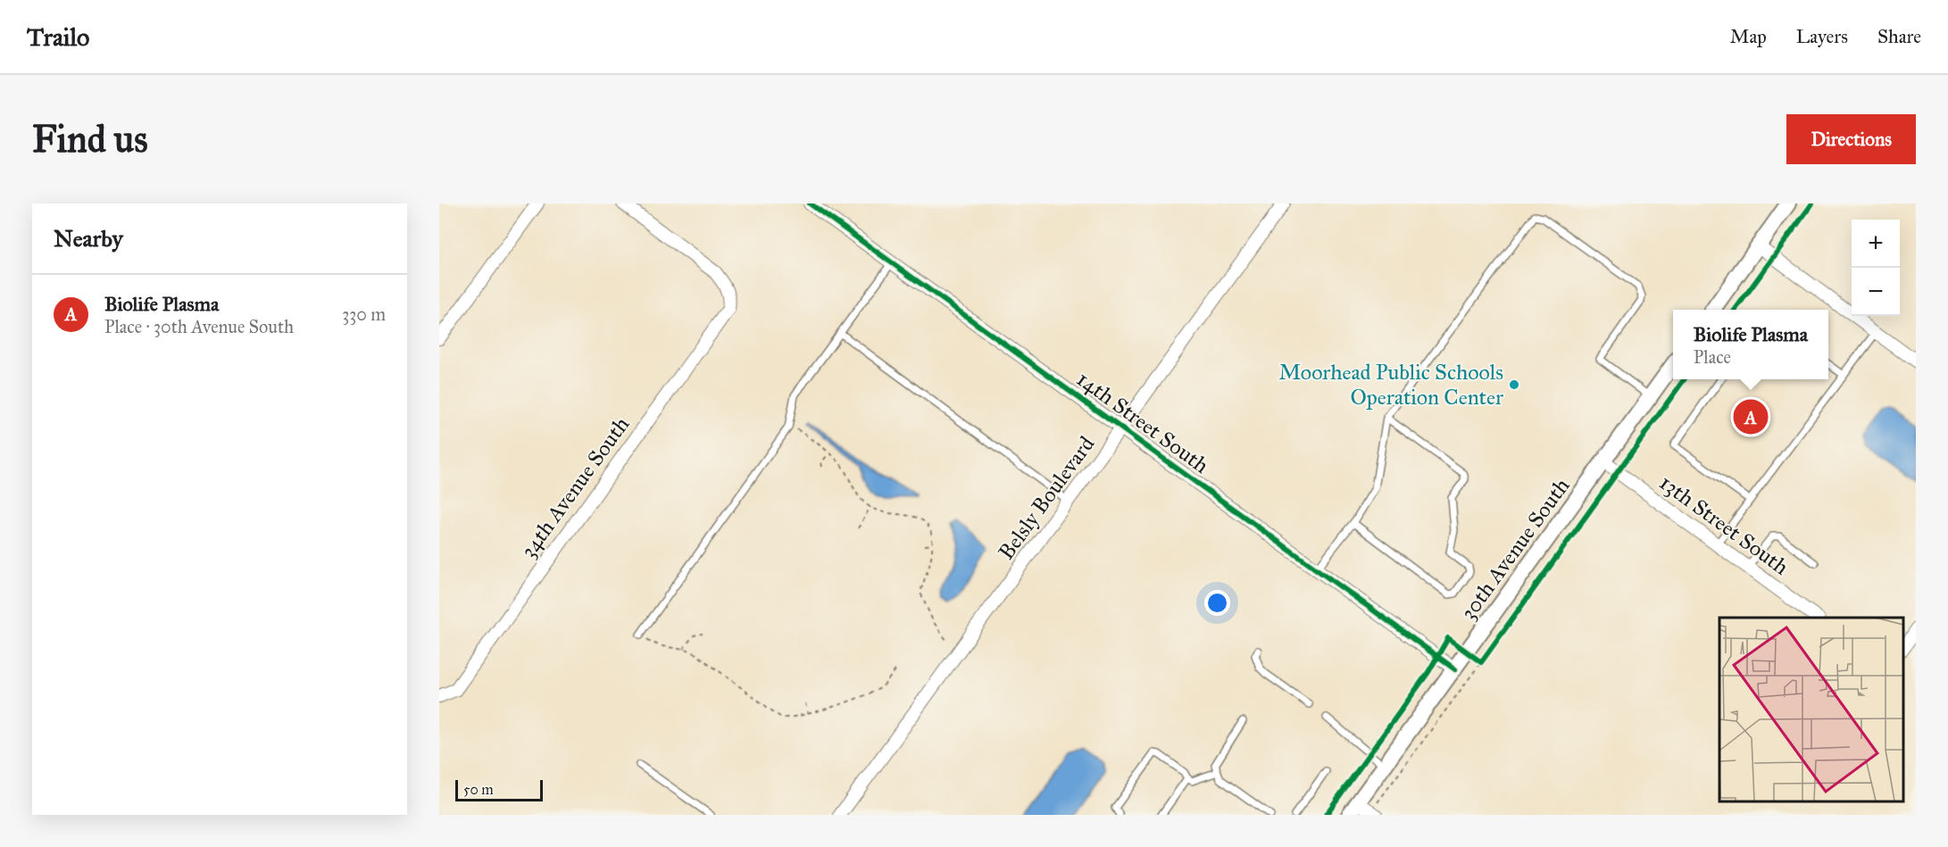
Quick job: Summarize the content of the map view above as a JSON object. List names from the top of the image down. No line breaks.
{"streets":{"street":["14th Street South","34th Avenue South","Belsly Boulevard","13th Street South","30th Avenue South"]},"crossings":[["14th Street South","Belsly Boulevard"],["14th Street South","30th Avenue South"],["13th Street South","30th Avenue South"]],"places":["Moorhead Public Schools Operation Center"],"scale_bar":"50 m","page":{"header":"Trailo","nav":["Map","Layers","Share"],"buttons":"Directions","title":"Find us","heading":"Nearby","map_buttons":["+","−"],"list":[{"mark":"A","name":"Biolife Plasma","note":"Place · 30th Avenue South","value":"330 m"}],"popup":["Biolife Plasma","Place"],"pins":"A","scale":"50 m"}}
